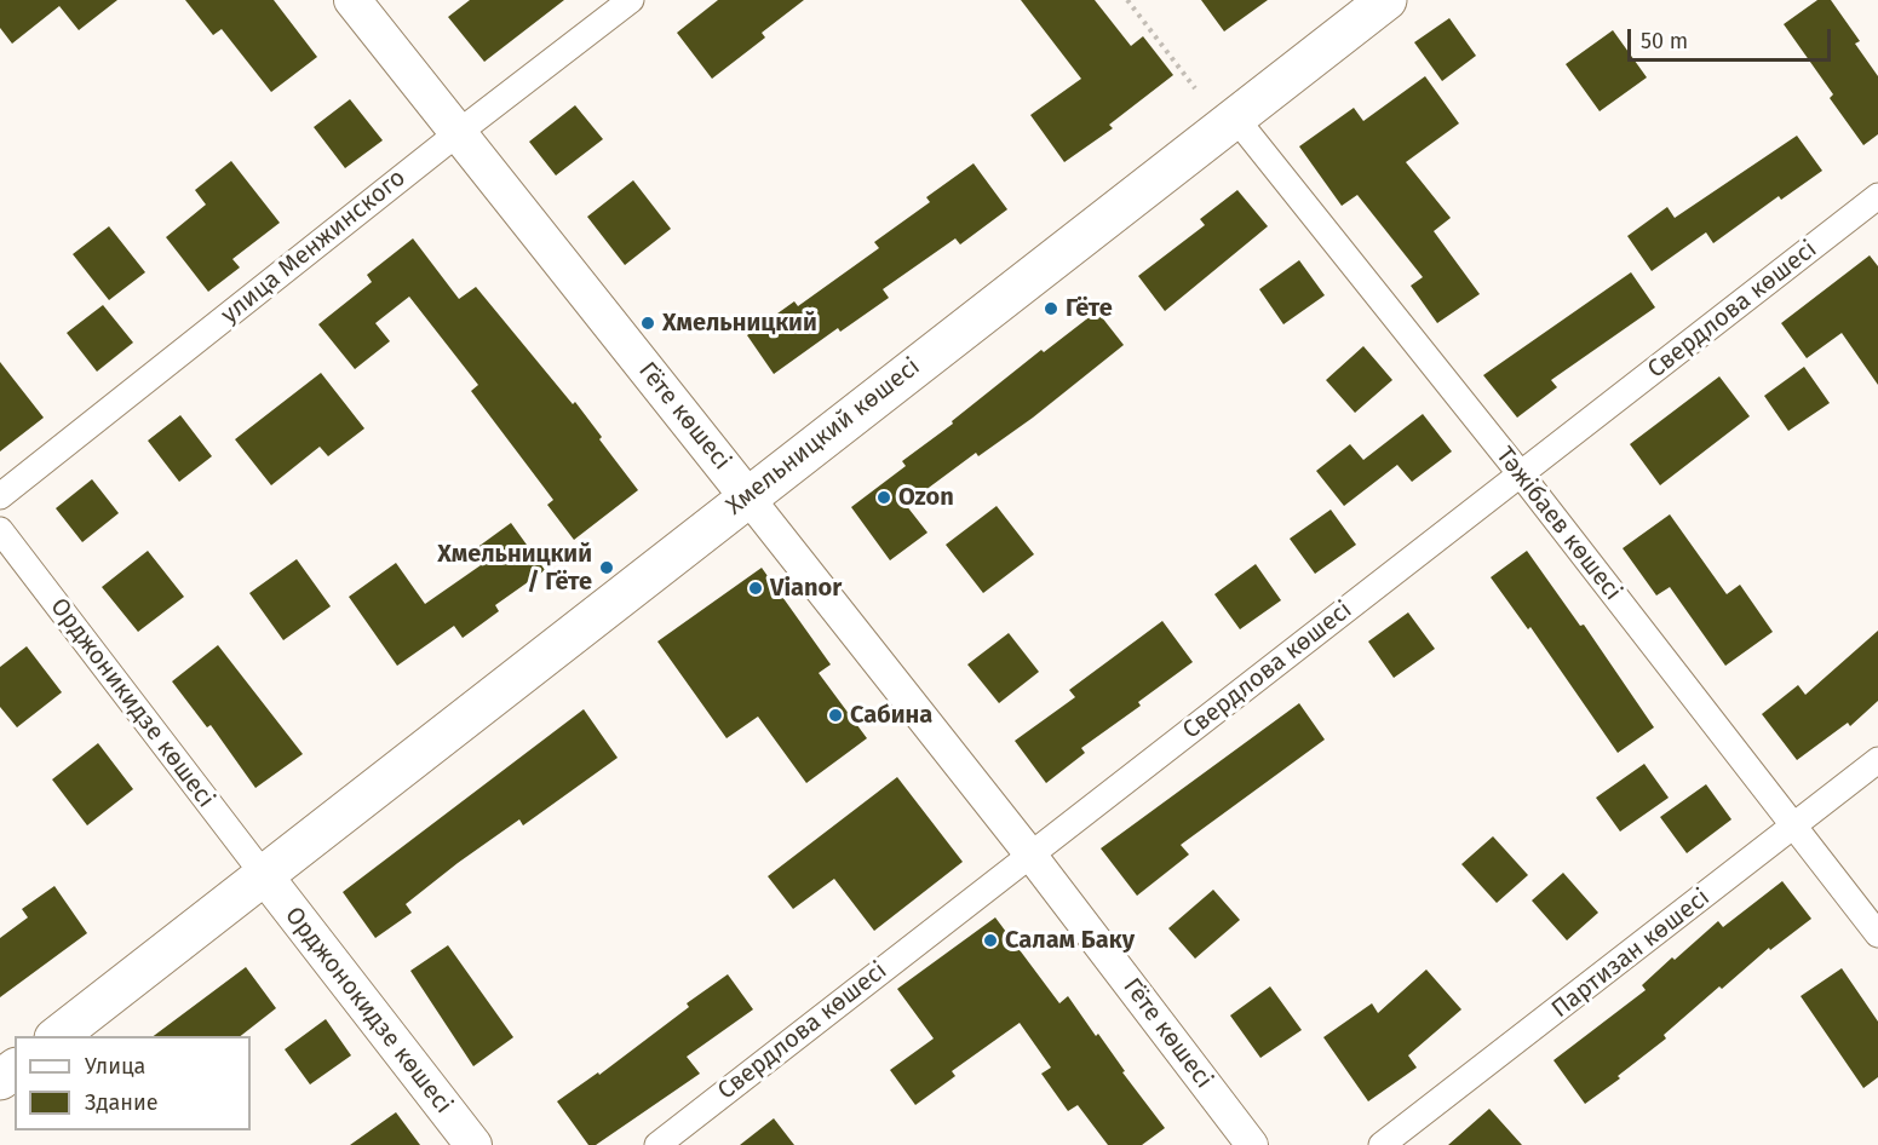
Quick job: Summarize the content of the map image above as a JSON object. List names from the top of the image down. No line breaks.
{"streets":{"main road":["Гёте көшесі","Хмельницкий көшесі","Орджонокидзе көшесі"],"street":["улица Менжинского","Свердлова көшесі","Тәжібаев көшесі","Орджоникидзе көшесі","Партизан көшесі"]},"crossings":[["улица Менжинского","Гёте көшесі"],["Свердлова көшесі","Гёте көшесі"],["Свердлова көшесі","Тәжібаев көшесі"],["Гёте көшесі","Хмельницкий көшесі"],["Хмельницкий көшесі","Тәжібаев көшесі"],["Хмельницкий көшесі","Орджоникидзе көшесі"],["Хмельницкий көшесі","Орджонокидзе көшесі"],["Тәжібаев көшесі","Партизан көшесі"],["Орджоникидзе көшесі","Орджонокидзе көшесі"]],"places":["Гёте","Хмельницкий","Ozon","Хмельницкий / Гёте","Vianor","Сабина","Салам Баку"],"legend":["Улица","Здание"],"scale_bar":"50 m"}
